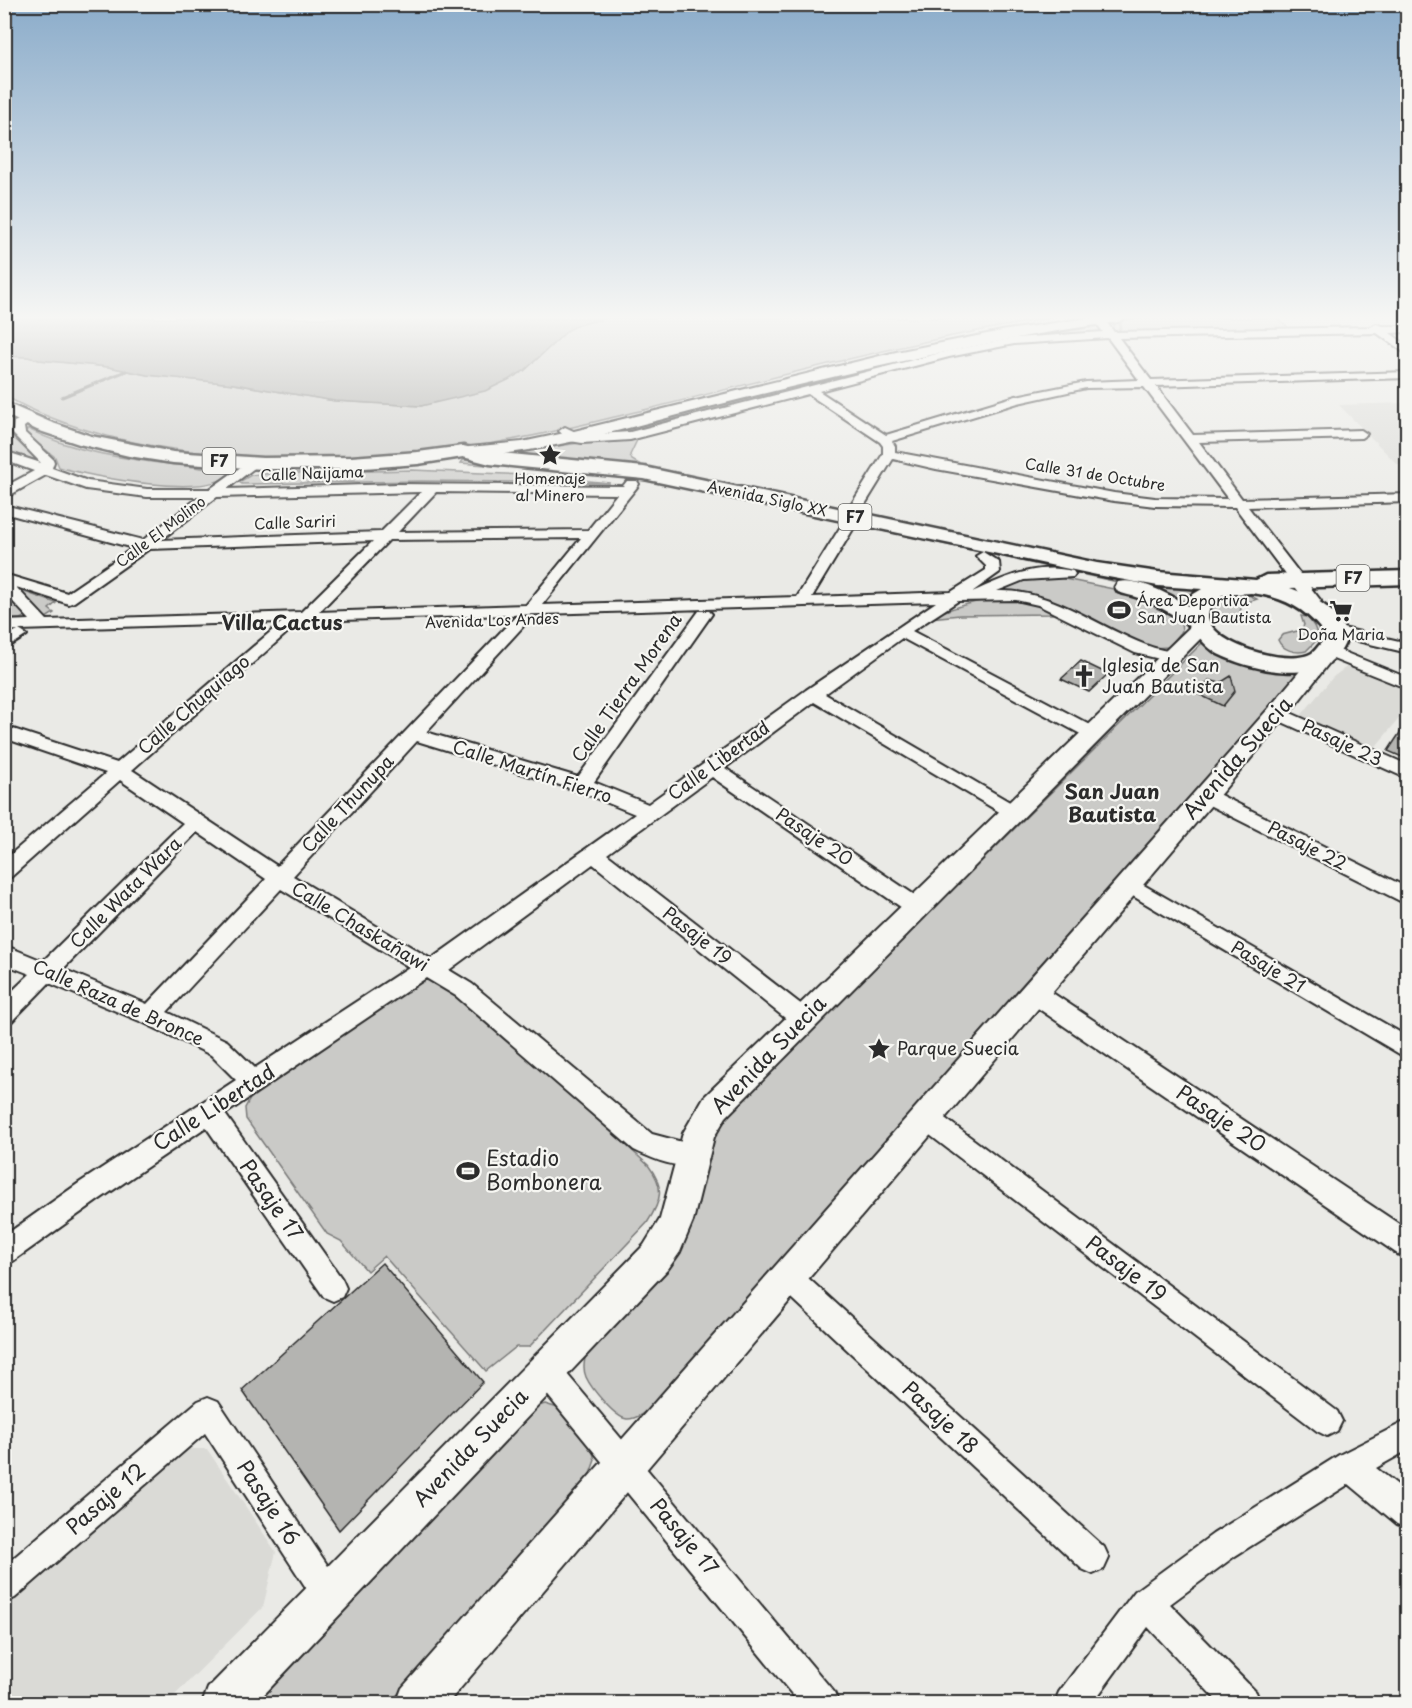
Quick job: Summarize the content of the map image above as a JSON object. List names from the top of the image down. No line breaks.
{"streets":{"highway":["F7","Avenida Siglo XX"],"main road":["Avenida Suecia"],"street":["Calle Naijama","Calle 31 de Octubre","Calle Sariri","Calle El Molino","Avenida Los Andes","Calle Tierra Morena","Calle Chuquiago","Pasaje 23","Calle Libertad","Calle Martín Fierro","Calle Thunupa","Pasaje 20","Pasaje 22","Calle Wata Wara","Calle Chaskañawi","Pasaje 19","Pasaje 21","Calle Raza de Bronce","Pasaje 17","Pasaje 18","Pasaje 12","Pasaje 16"]},"crossings":[["F7","Avenida Siglo XX"],["F7","Calle El Molino"],["F7","Avenida Suecia"],["Calle Naijama","Avenida Siglo XX"],["Calle Naijama","Calle El Molino"],["Calle Naijama","Calle Chuquiago"],["Calle Naijama","Calle Thunupa"],["Avenida Siglo XX","Avenida Los Andes"],["Avenida Siglo XX","Avenida Suecia"],["Avenida Siglo XX","Calle Libertad"],["Avenida Siglo XX","Calle Thunupa"],["Calle Sariri","Calle El Molino"],["Calle Sariri","Calle Chuquiago"],["Calle Sariri","Calle Thunupa"],["Avenida Los Andes","Calle Tierra Morena"],["Avenida Los Andes","Calle Chuquiago"],["Avenida Los Andes","Avenida Suecia"],["Avenida Los Andes","Calle Libertad"],["Avenida Los Andes","Calle Thunupa"],["Calle Tierra Morena","Calle Martín Fierro"],["Calle Chuquiago","Calle Chaskañawi"],["Pasaje 23","Avenida Suecia"],["Avenida Suecia","Pasaje 20"],["Avenida Suecia","Pasaje 22"],["Avenida Suecia","Calle Chaskañawi"],["Avenida Suecia","Pasaje 19"],["Avenida Suecia","Pasaje 21"],["Avenida Suecia","Pasaje 17"],["Avenida Suecia","Pasaje 18"],["Avenida Suecia","Pasaje 16"],["Calle Libertad","Calle Martín Fierro"],["Calle Libertad","Pasaje 20"],["Calle Libertad","Calle Chaskañawi"],["Calle Libertad","Pasaje 19"],["Calle Libertad","Calle Raza de Bronce"],["Calle Libertad","Pasaje 17"],["Calle Martín Fierro","Calle Thunupa"],["Calle Thunupa","Calle Chaskañawi"],["Calle Thunupa","Calle Raza de Bronce"],["Calle Wata Wara","Calle Chaskañawi"],["Calle Wata Wara","Calle Raza de Bronce"],["Pasaje 12","Pasaje 16"]],"districts":["Villa Cactus","San Juan Bautista"],"places":{"place":["Homenaje al Minero","Parque Suecia"],"sports":["Área Deportiva San Juan Bautista","Estadio Bombonera"],"supermarket":["Doña Maria"],"church":["Iglesia de San Juan Bautista"]}}
